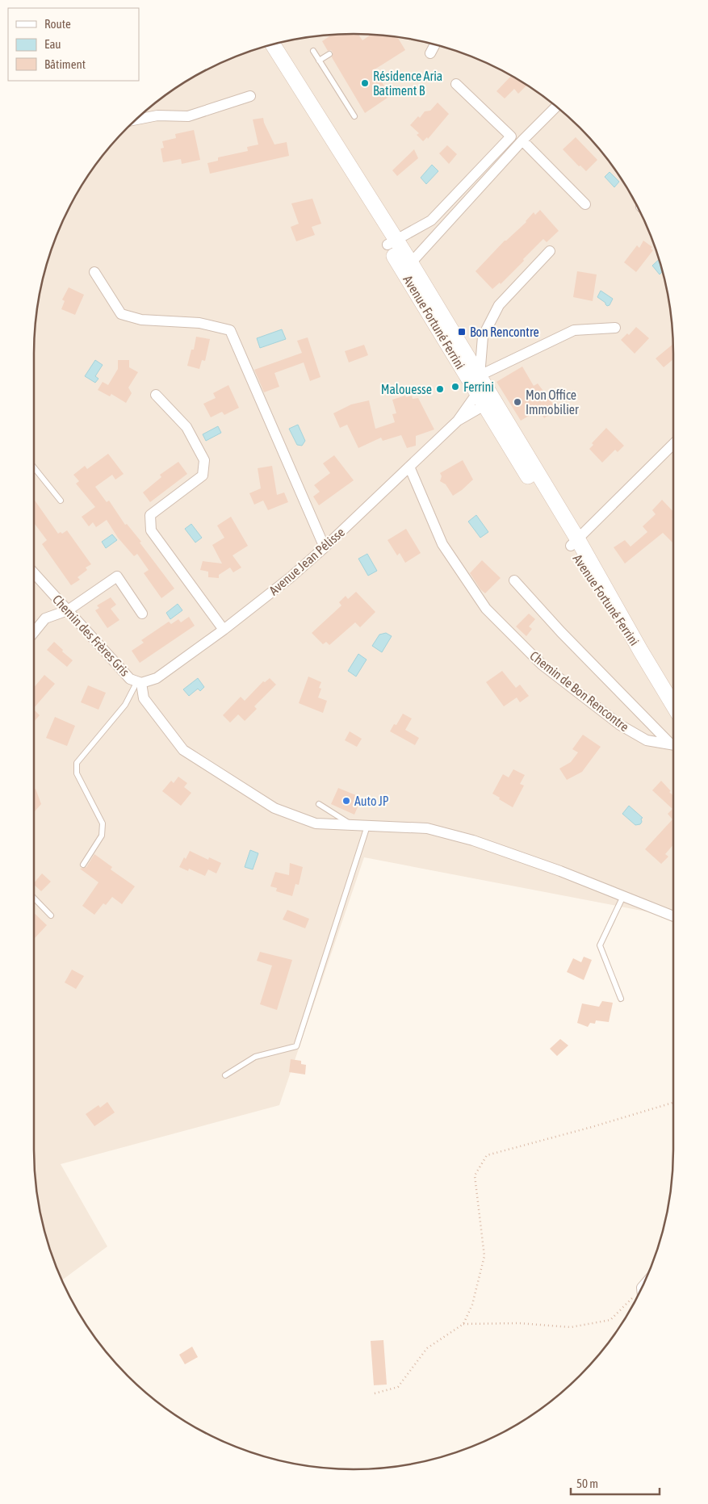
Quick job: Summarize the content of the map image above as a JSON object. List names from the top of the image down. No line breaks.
{"streets":{"main road":["Avenue Fortuné Ferrini"],"street":["Avenue Jean Pélisse","Chemin des Frères Gris","Chemin de Bon Rencontre"]},"crossings":[["Avenue Fortuné Ferrini","Avenue Jean Pélisse"],["Avenue Jean Pélisse","Chemin des Frères Gris"],["Avenue Jean Pélisse","Chemin de Bon Rencontre"]],"places":{"other":["Résidence Aria Batiment B","Ferrini","Malouesse","Mon Office Immobilier","Auto JP"],"transit":["Bon Rencontre"]},"legend":["Route","Eau","Bâtiment"],"scale_bar":"50 m"}
